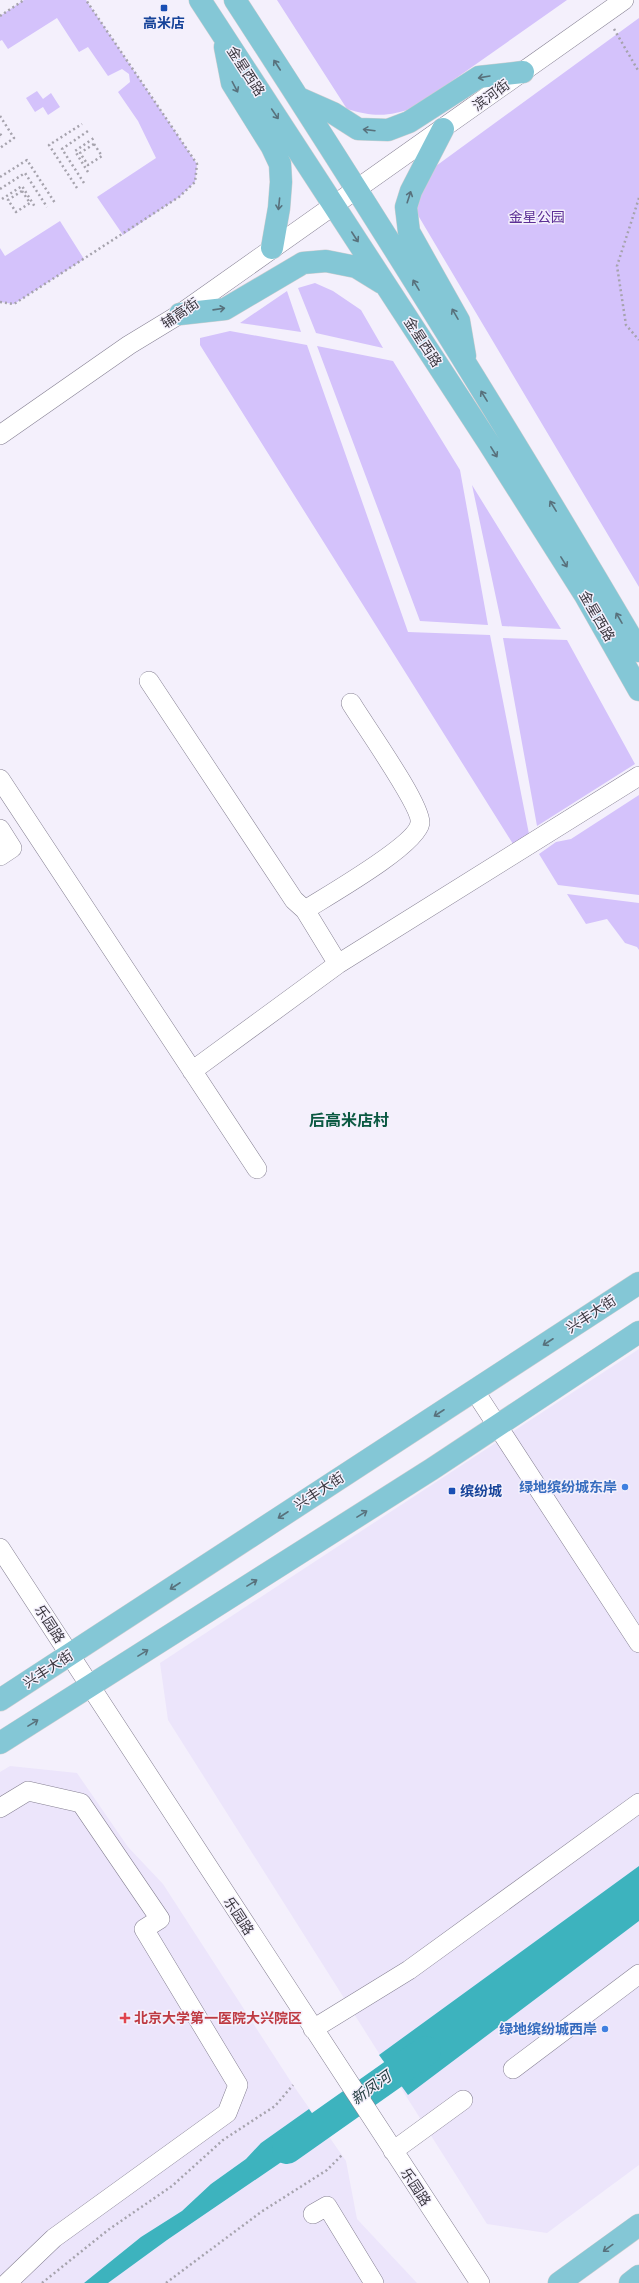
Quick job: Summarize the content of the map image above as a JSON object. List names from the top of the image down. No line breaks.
{"streets":{"main road":["金星西路","兴丰大街"],"street":["滨河街","辅高街","乐园路"]},"crossings":[["金星西路","滨河街"],["金星西路","辅高街"],["滨河街","辅高街"],["兴丰大街","乐园路"]],"districts":["后高米店村"],"water":["新凤河"],"parks":["金星公园"],"places":{"transit":["高米店","缤纷城"],"other":["绿地缤纷城东岸","绿地缤纷城西岸"],"health":["北京大学第一医院大兴院区"]}}
